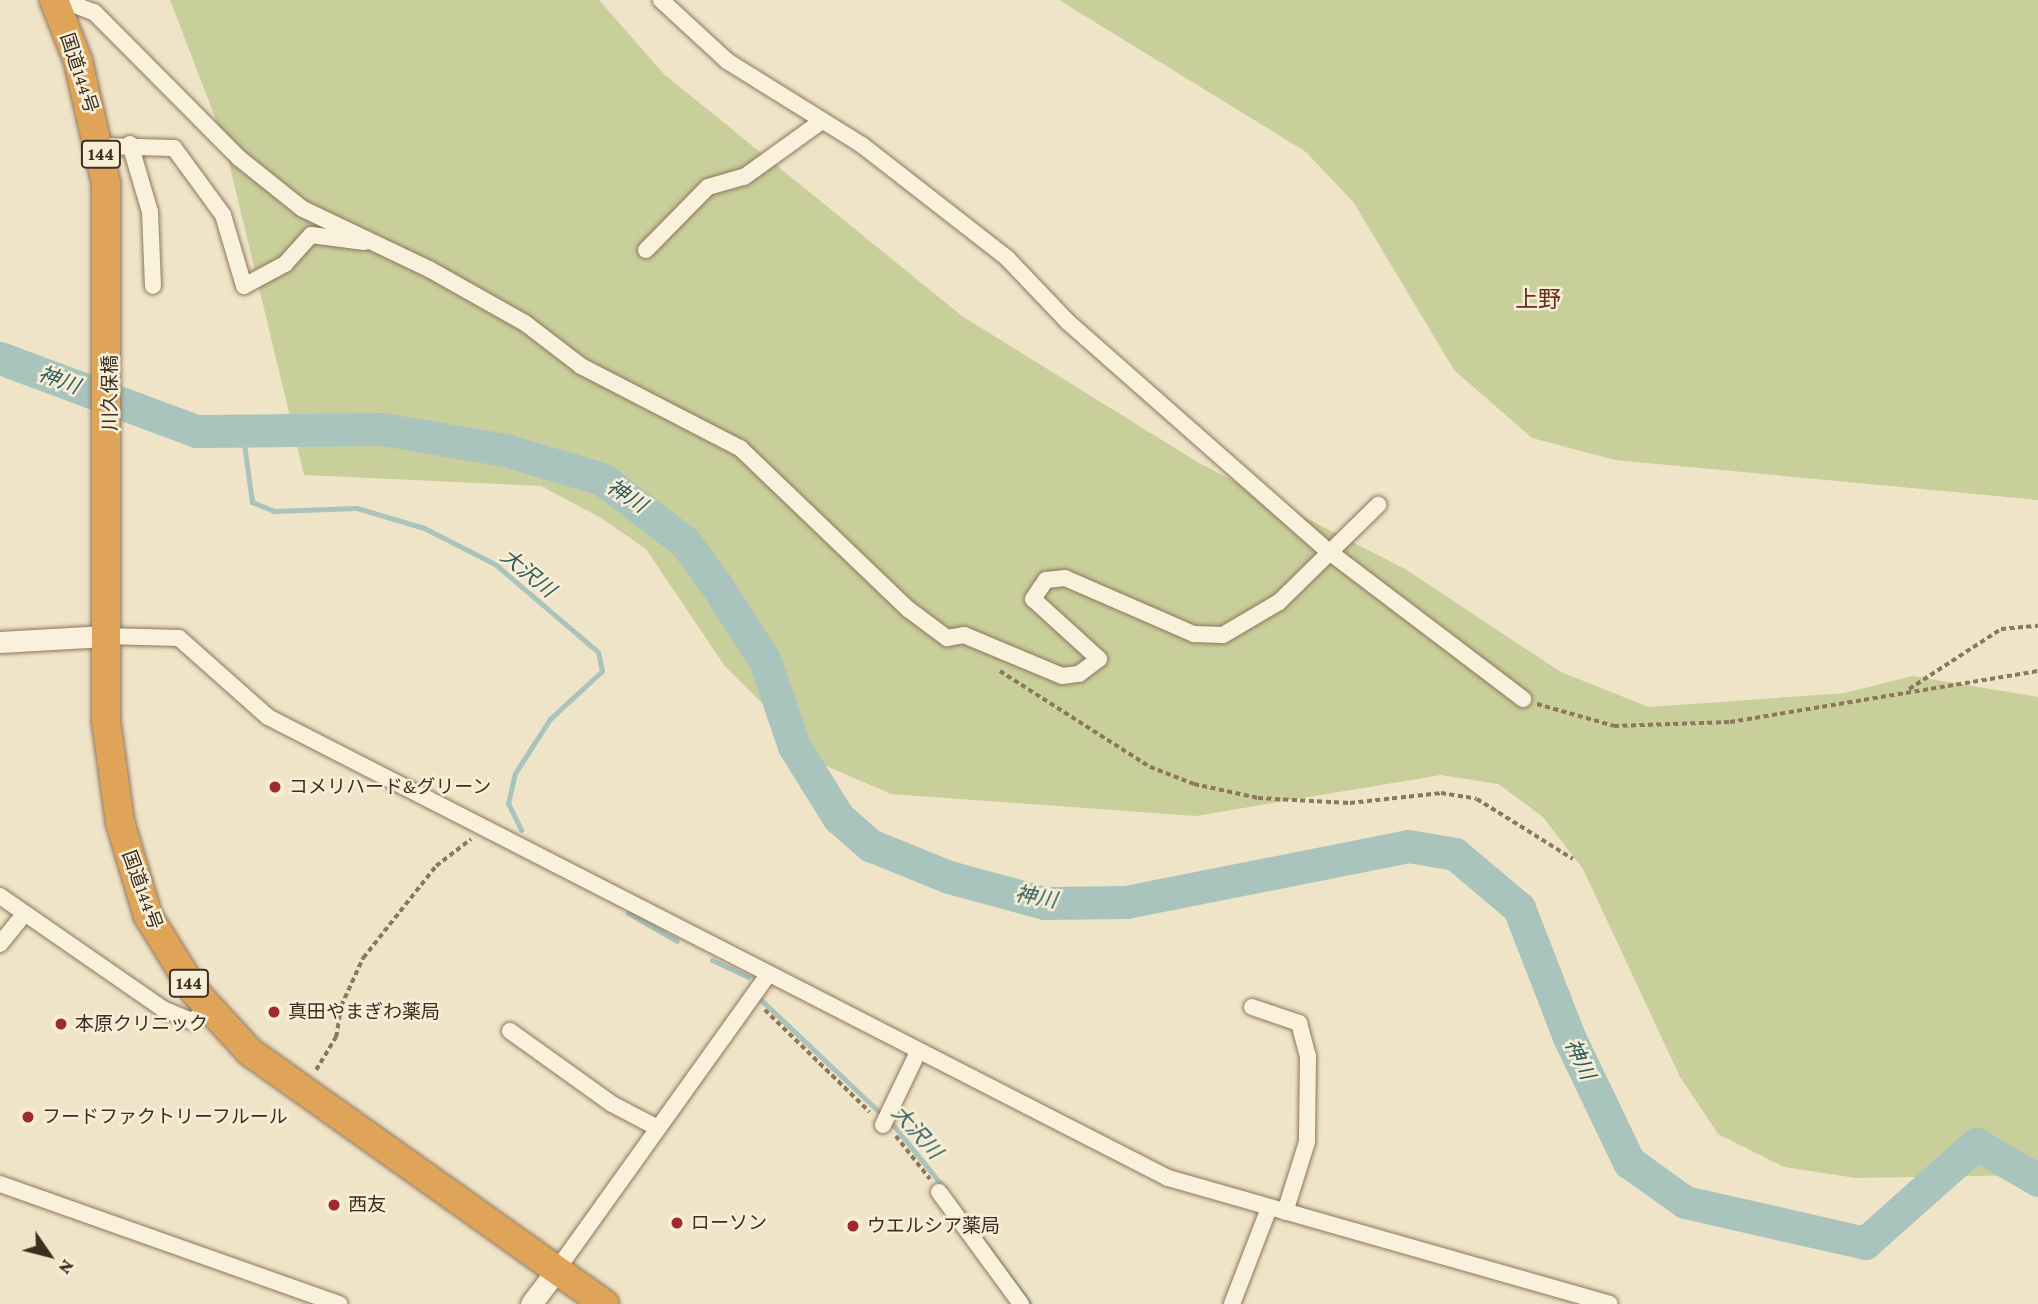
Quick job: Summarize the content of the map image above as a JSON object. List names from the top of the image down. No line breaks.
{"streets":{"highway":["国道144号","144","川久保橋"]},"crossings":[["国道144号","川久保橋"]],"districts":["上野"],"water":["神川","大沢川"],"places":["コメリハード&グリーン","真田やまぎわ薬局","本原クリニック","フードファクトリーフルール","西友","ローソン","ウエルシア薬局"],"north":"bottom right"}
